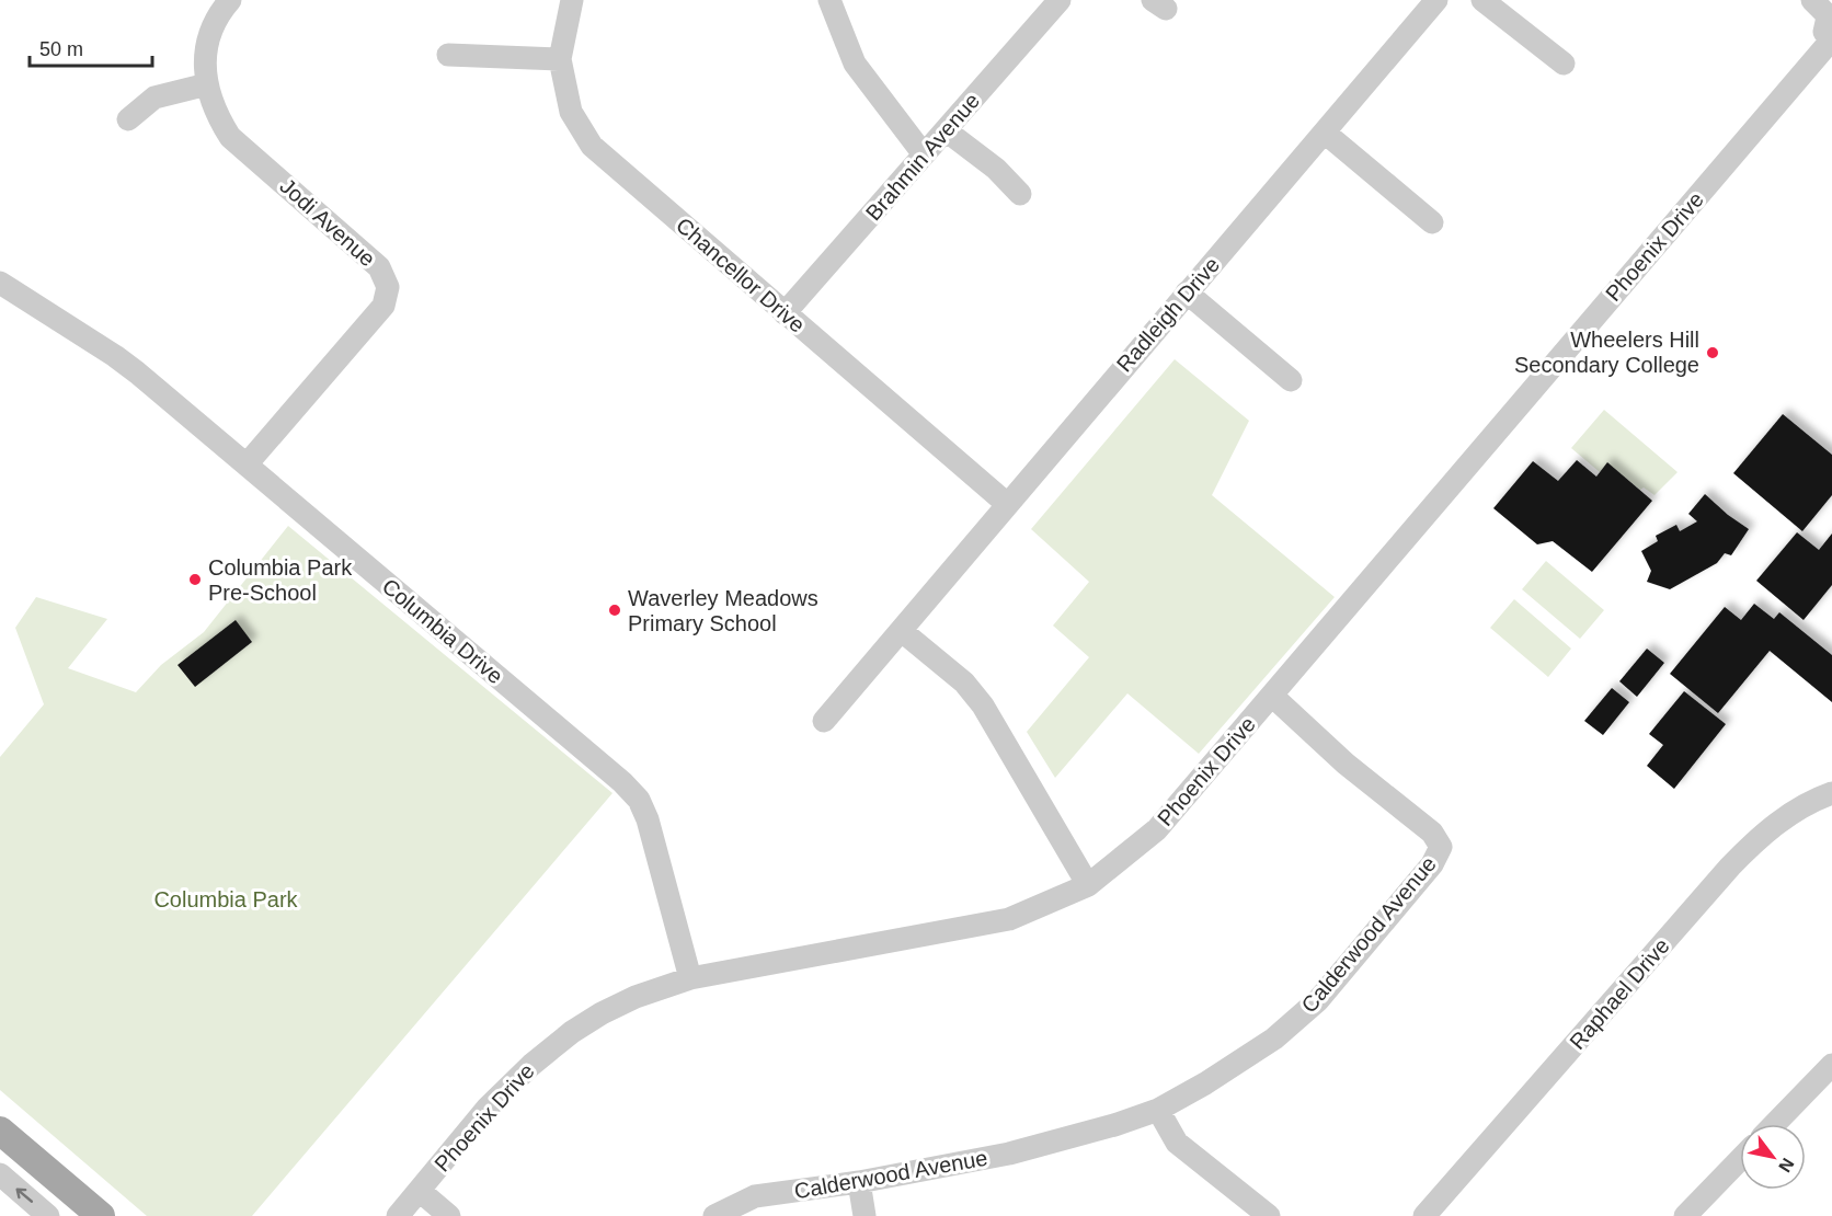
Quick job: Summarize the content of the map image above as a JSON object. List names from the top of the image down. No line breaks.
{"streets":{"street":["Brahmin Avenue","Jodi Avenue","Phoenix Drive","Chancellor Drive","Radleigh Drive","Columbia Drive","Calderwood Avenue","Raphael Drive"]},"crossings":[["Brahmin Avenue","Chancellor Drive"],["Jodi Avenue","Columbia Drive"],["Phoenix Drive","Columbia Drive"],["Phoenix Drive","Calderwood Avenue"],["Chancellor Drive","Radleigh Drive"]],"parks":["Columbia Park"],"places":["Wheelers Hill Secondary College","Columbia Park Pre-School","Waverley Meadows Primary School"],"scale_bar":"50 m","north":"bottom right"}
